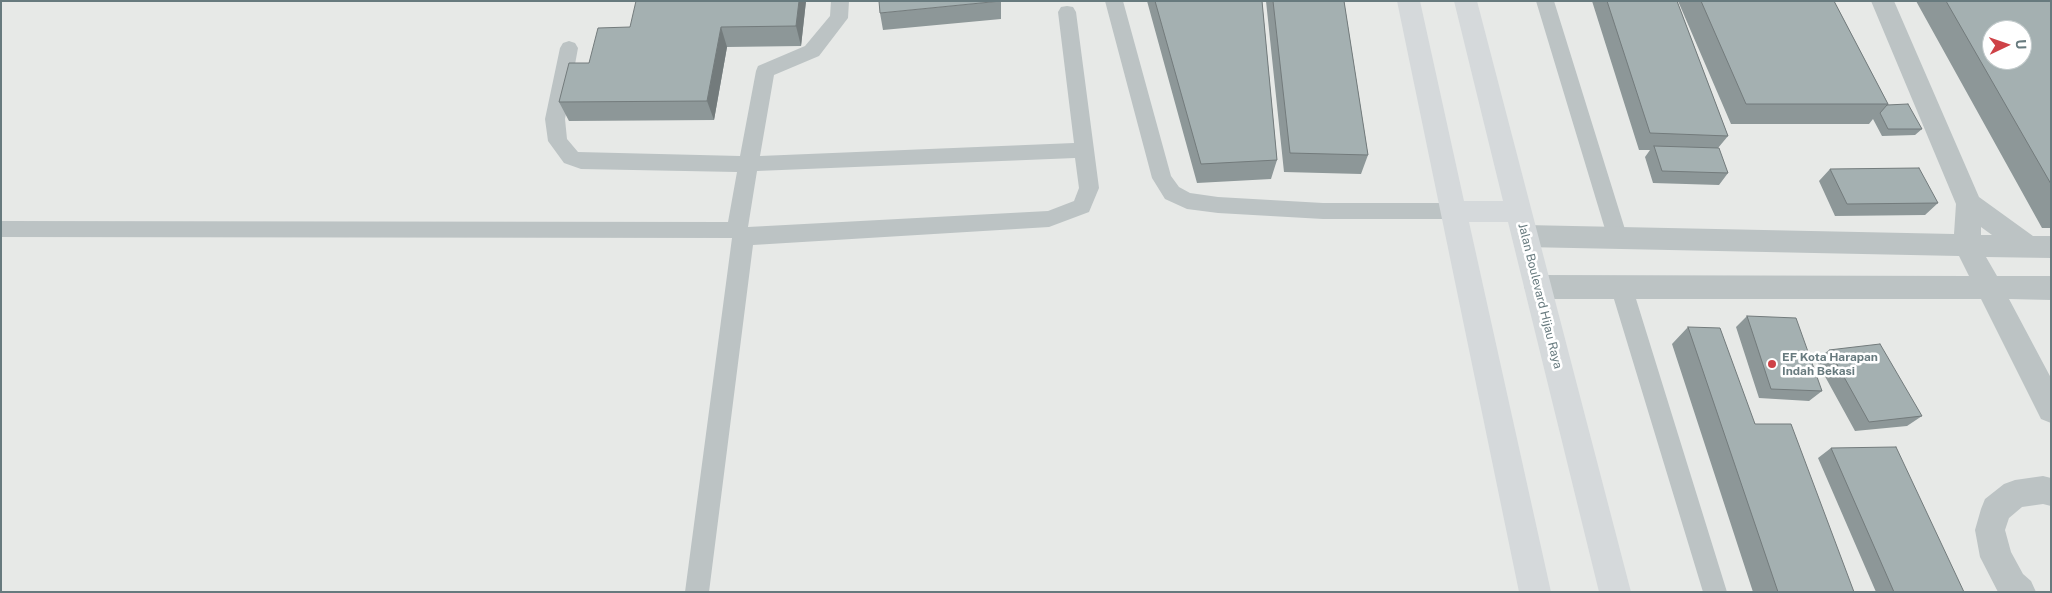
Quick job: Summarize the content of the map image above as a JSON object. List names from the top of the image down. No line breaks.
{"streets":{"street":["Jalan Boulevard Hijau Raya"]},"places":["EF Kota Harapan Indah Bekasi"],"north":"right"}
